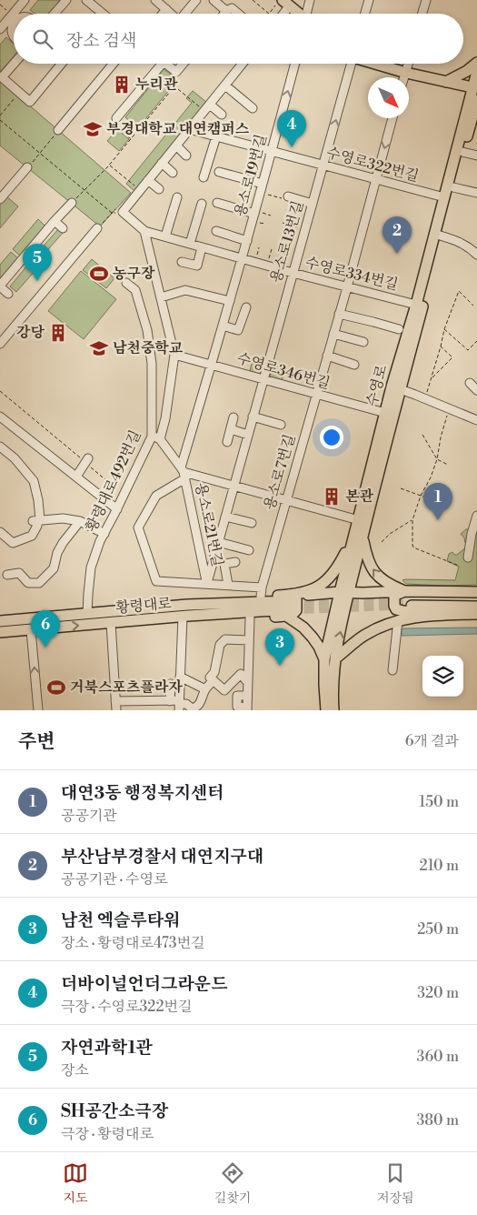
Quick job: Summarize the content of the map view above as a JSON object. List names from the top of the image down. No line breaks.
{"streets":{"main road":["수영로","황령대로"],"street":["수영로322번길","용소로19번길","용소로13번길","수영로334번길","수영로346번길","용소로7번길","황령대로492번길","용소로21번길"]},"crossings":[["수영로322번길","용소로19번길"],["수영로322번길","용소로13번길"],["수영로322번길","수영로"],["수영로322번길","용소로7번길"],["용소로19번길","수영로334번길"],["용소로19번길","수영로346번길"],["용소로19번길","용소로21번길"],["용소로13번길","수영로334번길"],["용소로13번길","수영로346번길"],["용소로13번길","용소로21번길"],["수영로334번길","수영로"],["수영로334번길","용소로7번길"],["수영로346번길","수영로"],["수영로346번길","용소로7번길"],["황령대로492번길","황령대로"]],"places":{"building":["누리관","강당","본관"],"school or university":["부경대학교 대연캠퍼스","남천중학교"],"sports":["농구장","거북스포츠플라자"]},"north":"bottom right","page":{"search":"장소 검색","pins":["4","2","5","1","6","3"],"heading":["주변","6개 결과"],"list":[{"mark":"1","name":"대연3동 행정복지센터","note":"공공기관","value":"150 m"},{"mark":"2","name":"부산남부경찰서 대연지구대","note":"공공기관 · 수영로","value":"210 m"},{"mark":"3","name":"남천 엑슬루타워","note":"장소 · 황령대로473번길","value":"250 m"},{"mark":"4","name":"더바이널언더그라운드","note":"극장 · 수영로322번길","value":"320 m"},{"mark":"5","name":"자연과학1관","note":"장소","value":"360 m"},{"mark":"6","name":"SH공간소극장","note":"극장 · 황령대로","value":"380 m"}],"nav":["지도","길찾기","저장됨"]}}
